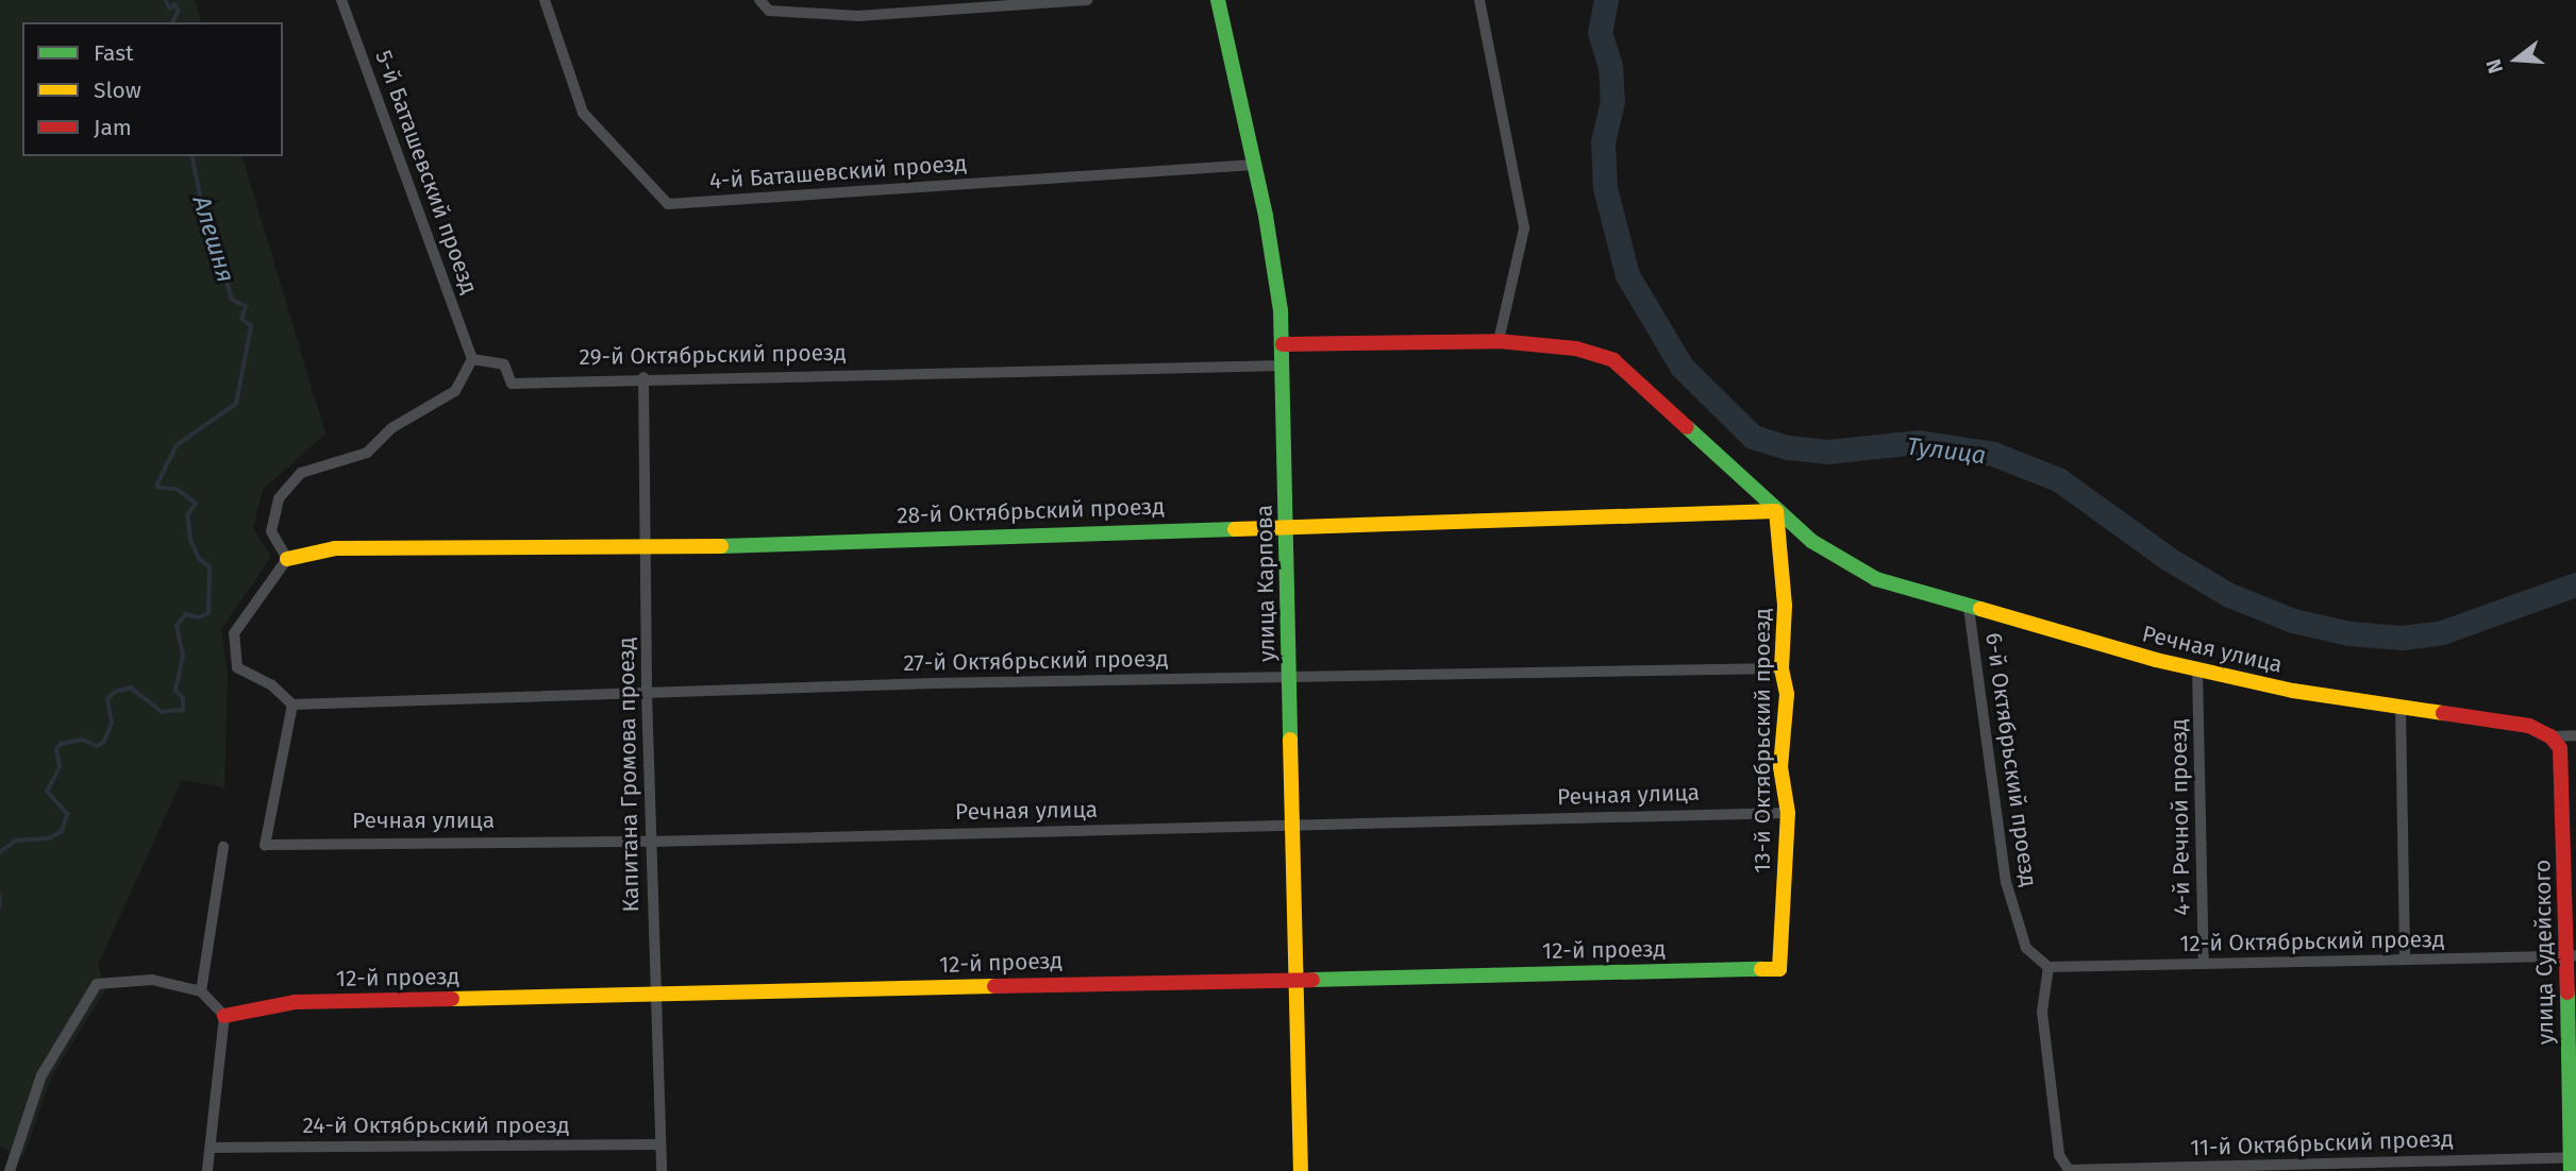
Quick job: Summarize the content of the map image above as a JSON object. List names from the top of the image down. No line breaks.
{"streets":{"street":["5-й Баташевский проезд","4-й Баташевский проезд","29-й Октябрьский проезд","28-й Октябрьский проезд","улица Карпова","Речная улица","27-й Октябрьский проезд","13-й Октябрьский проезд","6-й Октябрьский проезд","Капитана Громова проезд","4-й Речной проезд","12-й Октябрьский проезд","12-й проезд","улица Судейского","24-й Октябрьский проезд","11-й Октябрьский проезд"]},"crossings":[["5-й Баташевский проезд","29-й Октябрьский проезд"],["4-й Баташевский проезд","улица Карпова"],["29-й Октябрьский проезд","улица Карпова"],["29-й Октябрьский проезд","Капитана Громова проезд"],["28-й Октябрьский проезд","улица Карпова"],["28-й Октябрьский проезд","Речная улица"],["28-й Октябрьский проезд","13-й Октябрьский проезд"],["28-й Октябрьский проезд","Капитана Громова проезд"],["улица Карпова","Речная улица"],["улица Карпова","27-й Октябрьский проезд"],["улица Карпова","12-й проезд"],["Речная улица","27-й Октябрьский проезд"],["Речная улица","13-й Октябрьский проезд"],["Речная улица","6-й Октябрьский проезд"],["Речная улица","Капитана Громова проезд"],["Речная улица","4-й Речной проезд"],["Речная улица","улица Судейского"],["27-й Октябрьский проезд","13-й Октябрьский проезд"],["27-й Октябрьский проезд","Капитана Громова проезд"],["13-й Октябрьский проезд","12-й проезд"],["6-й Октябрьский проезд","12-й Октябрьский проезд"],["Капитана Громова проезд","12-й проезд"],["Капитана Громова проезд","24-й Октябрьский проезд"],["4-й Речной проезд","12-й Октябрьский проезд"],["12-й Октябрьский проезд","улица Судейского"],["улица Судейского","11-й Октябрьский проезд"]],"water":["Алешня","Тулица"],"legend":["Fast","Slow","Jam"],"north":"left"}
